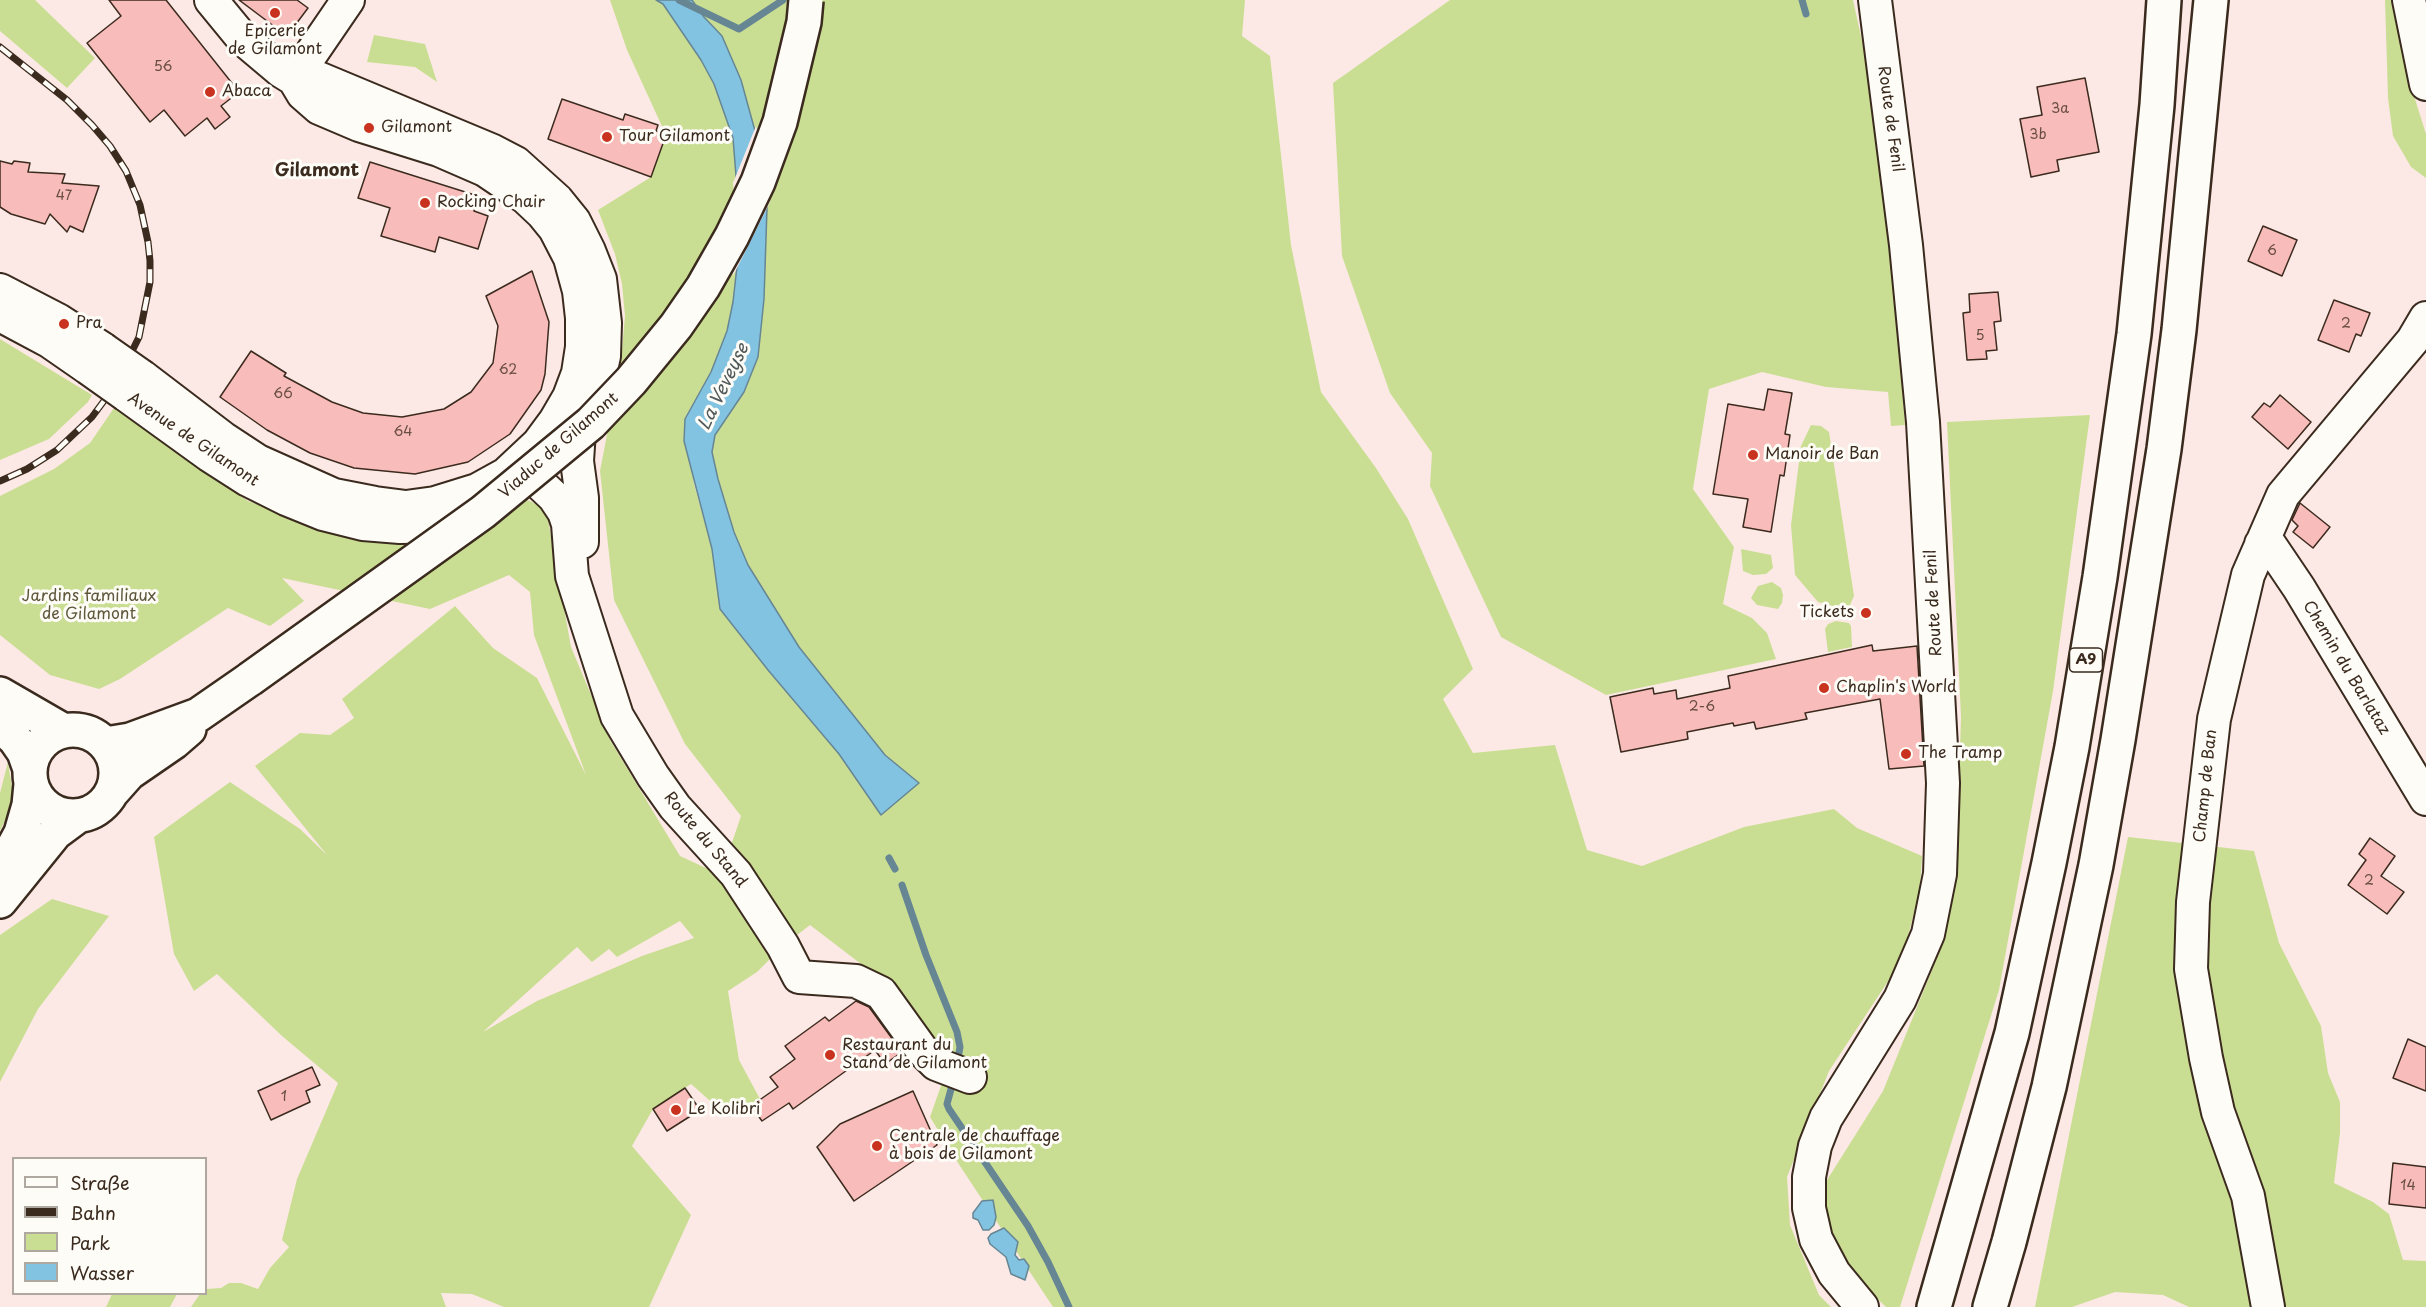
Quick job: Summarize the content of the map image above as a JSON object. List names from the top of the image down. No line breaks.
{"streets":{"main road":["Viaduc de Gilamont","A9"],"street":["Route de Fenil","Avenue de Gilamont","Chemin du Barlataz","Champ de Ban","Route du Stand"]},"crossings":[["Avenue de Gilamont","Route du Stand"],["Chemin du Barlataz","Champ de Ban"]],"districts":["Gilamont"],"water":["La Veveyse"],"parks":["Jardins familiaux de Gilamont"],"places":["Epicerie de Gilamont","Abaca","Gilamont","Tour Gilamont","Rocking Chair","Pra","Manoir de Ban","Tickets","Chaplin's World","The Tramp","Restaurant du Stand de Gilamont","Le Kolibri","Centrale de chauffage à bois de Gilamont"],"house_numbers":["56","3a","3b","47","6","2","5","62","66","64","2-6","2","1","14"],"legend":["Straße","Bahn","Park","Wasser"]}
